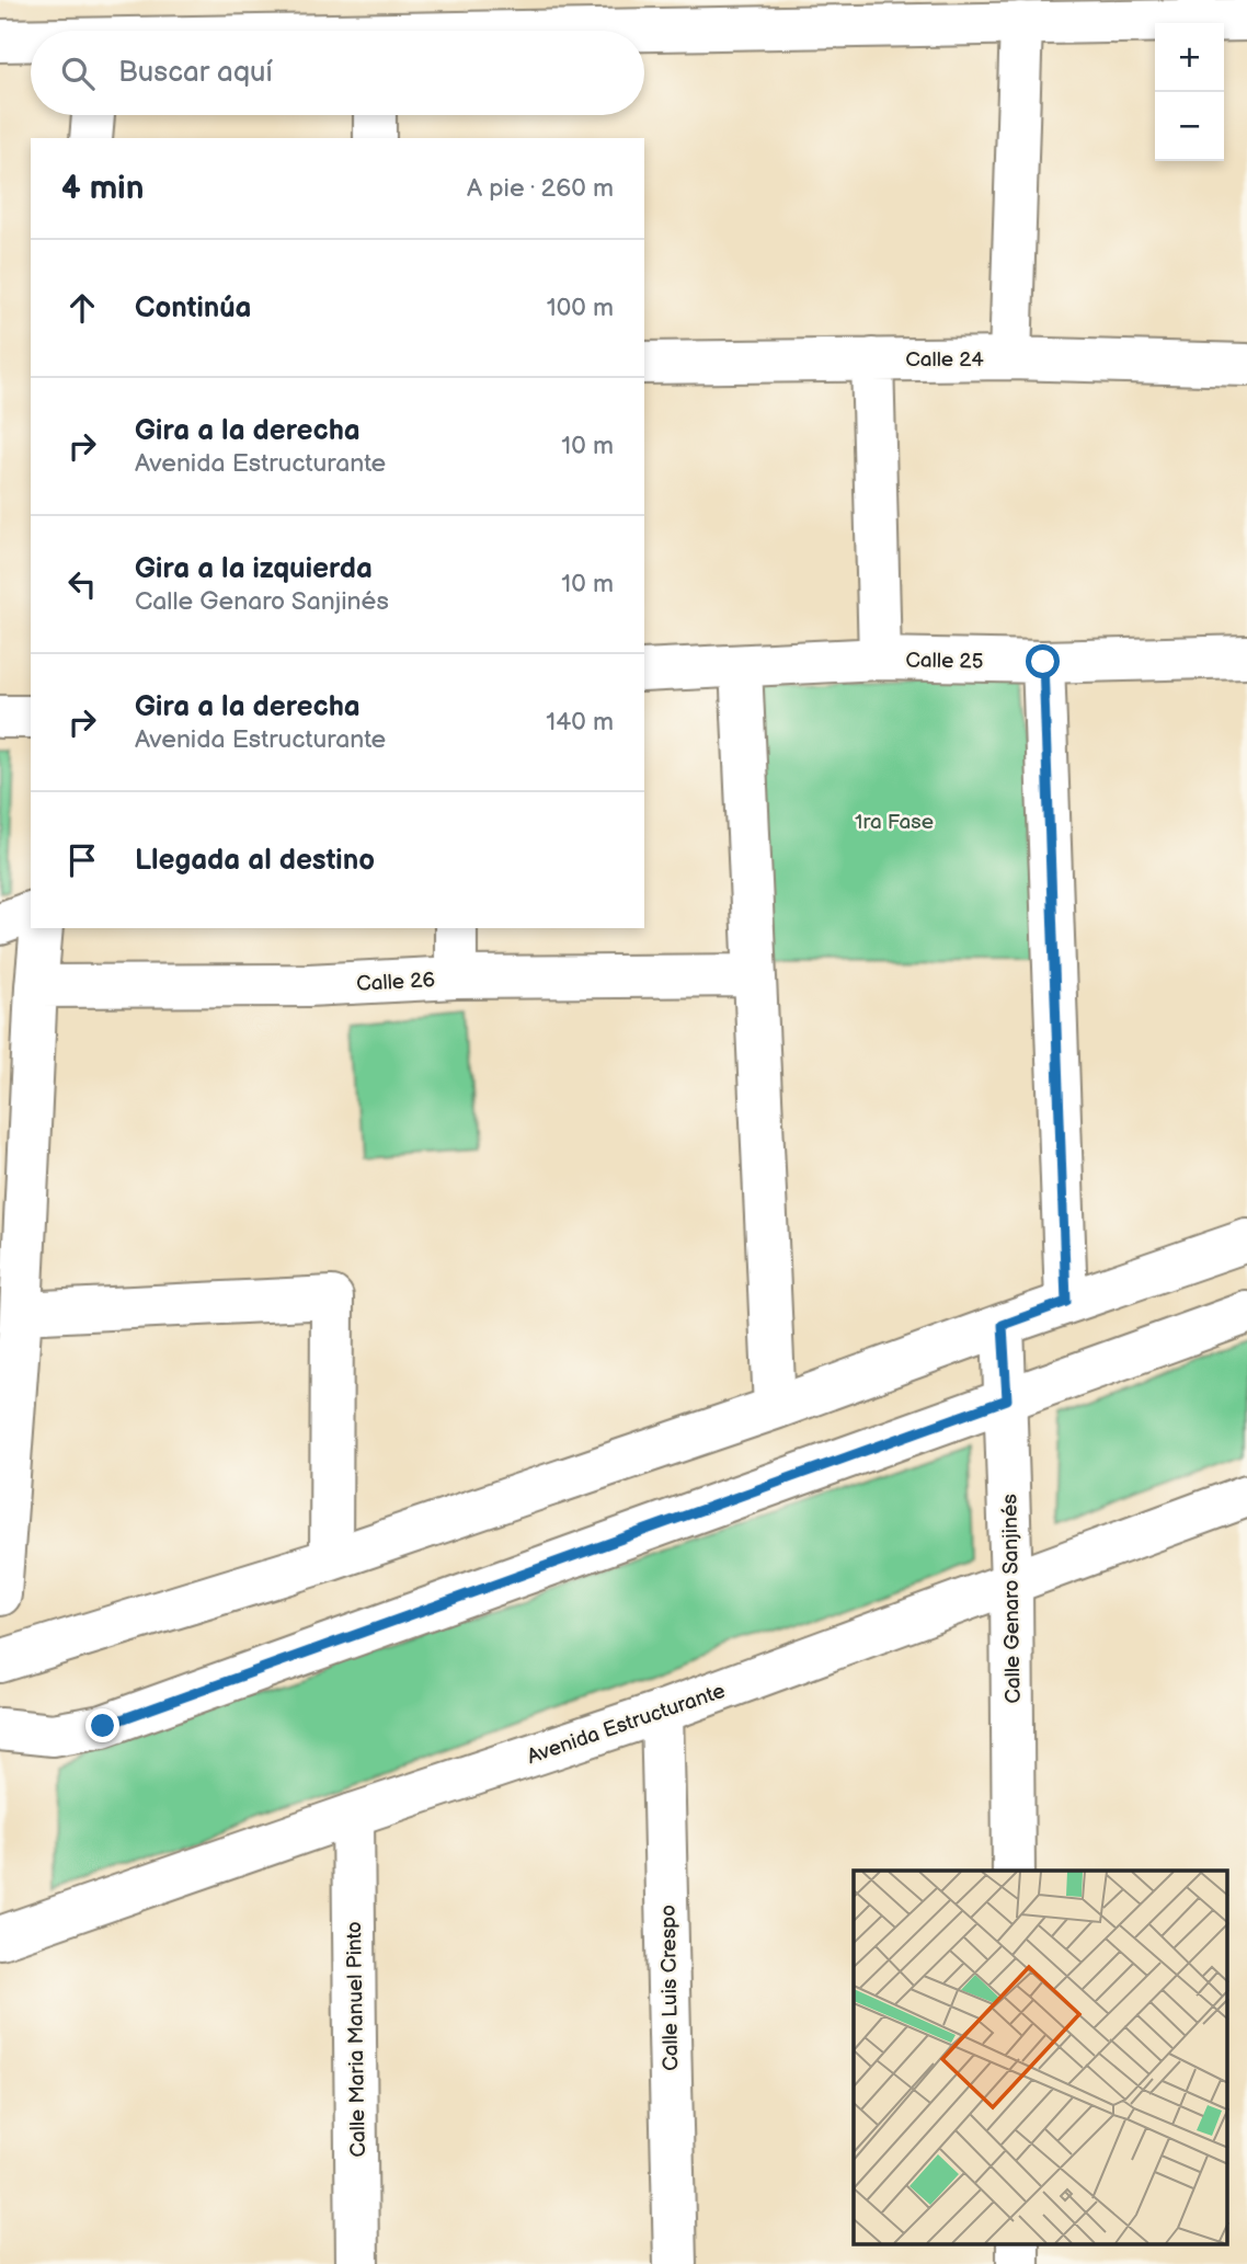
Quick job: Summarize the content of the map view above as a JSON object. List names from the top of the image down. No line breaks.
{"streets":{"street":["Calle 24","Calle 25","Calle 26","Calle Genaro Sanjinés","Avenida Estructurante","Calle Luis Crespo","Calle Maria Manuel Pinto"]},"crossings":[["Calle Genaro Sanjinés","Avenida Estructurante"],["Avenida Estructurante","Calle Luis Crespo"],["Avenida Estructurante","Calle Maria Manuel Pinto"]],"parks":["1ra Fase"],"page":{"map_buttons":["+","−"],"search":"Buscar aquí","heading":["4 min","A pie · 260 m"],"list":[["Continúa","100 m"],["Gira a la derecha","Avenida Estructurante","10 m"],["Gira a la izquierda","Calle Genaro Sanjinés","10 m"],["Gira a la derecha","Avenida Estructurante","140 m"],"Llegada al destino"]}}
